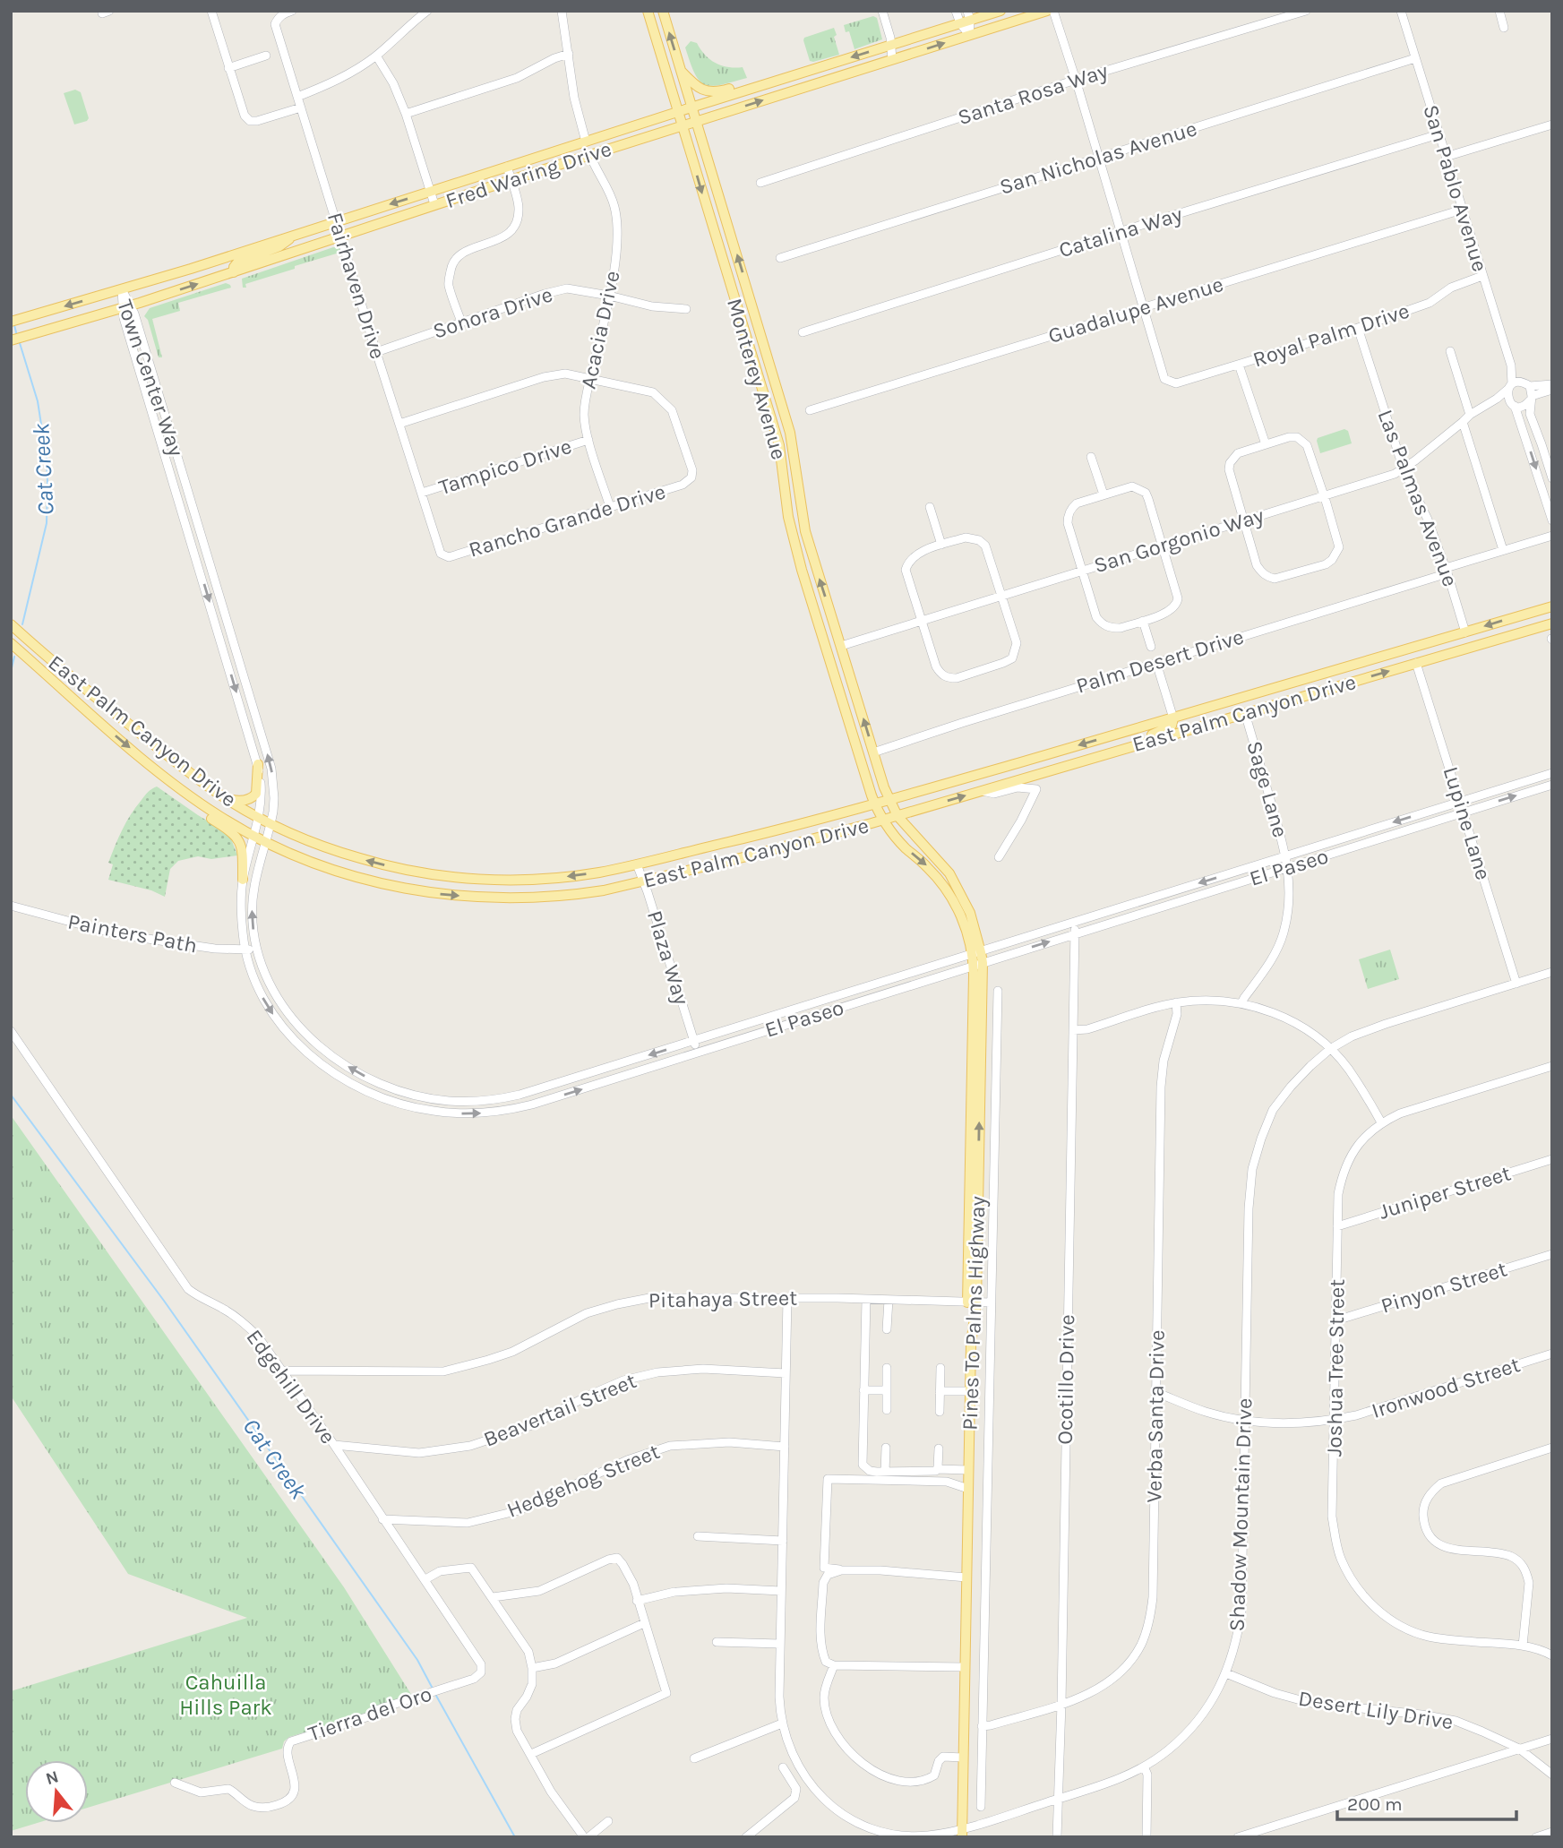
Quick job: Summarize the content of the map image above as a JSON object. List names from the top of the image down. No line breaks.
{"streets":{"main road":["Fred Waring Drive","Monterey Avenue","East Palm Canyon Drive","Pines To Palms Highway"],"street":["Santa Rosa Way","San Nicholas Avenue","San Pablo Avenue","Catalina Way","Fairhaven Drive","Guadalupe Avenue","Sonora Drive","Acacia Drive","Royal Palm Drive","Town Center Way","Tampico Drive","Las Palmas Avenue","Rancho Grande Drive","San Gorgonio Way","Palm Desert Drive","Sage Lane","Lupine Lane","El Paseo","Painters Path","Plaza Way","Juniper Street","Pinyon Street","Pitahaya Street","Joshua Tree Street","Ocotillo Drive","Edgehill Drive","Ironwood Street","Beavertail Street","Verba Santa Drive","Hedgehog Street","Shadow Mountain Drive","Desert Lily Drive","Tierra del Oro"]},"crossings":[["San Nicholas Avenue","San Pablo Avenue"],["Fred Waring Drive","Fairhaven Drive"],["Fred Waring Drive","Acacia Drive"],["Fred Waring Drive","Town Center Way"],["Fred Waring Drive","Monterey Avenue"],["San Pablo Avenue","Catalina Way"],["San Pablo Avenue","Guadalupe Avenue"],["San Pablo Avenue","Royal Palm Drive"],["San Pablo Avenue","San Gorgonio Way"],["Fairhaven Drive","Sonora Drive"],["Fairhaven Drive","Tampico Drive"],["Fairhaven Drive","Rancho Grande Drive"],["Guadalupe Avenue","Royal Palm Drive"],["Sonora Drive","Acacia Drive"],["Acacia Drive","Tampico Drive"],["Acacia Drive","Rancho Grande Drive"],["Royal Palm Drive","Las Palmas Avenue"],["Town Center Way","East Palm Canyon Drive"],["Town Center Way","El Paseo"],["Monterey Avenue","San Gorgonio Way"],["Monterey Avenue","Palm Desert Drive"],["Monterey Avenue","East Palm Canyon Drive"],["Monterey Avenue","Pines To Palms Highway"],["Las Palmas Avenue","San Gorgonio Way"],["Las Palmas Avenue","Palm Desert Drive"],["Las Palmas Avenue","East Palm Canyon Drive"],["East Palm Canyon Drive","Sage Lane"],["East Palm Canyon Drive","Lupine Lane"],["East Palm Canyon Drive","El Paseo"],["East Palm Canyon Drive","Plaza Way"],["East Palm Canyon Drive","Pines To Palms Highway"],["Sage Lane","El Paseo"],["Lupine Lane","El Paseo"],["Lupine Lane","Shadow Mountain Drive"],["El Paseo","Painters Path"],["El Paseo","Plaza Way"],["El Paseo","Pines To Palms Highway"],["El Paseo","Ocotillo Drive"],["Juniper Street","Joshua Tree Street"],["Pinyon Street","Joshua Tree Street"],["Pitahaya Street","Pines To Palms Highway"],["Pitahaya Street","Edgehill Drive"],["Pitahaya Street","Shadow Mountain Drive"],["Pines To Palms Highway","Shadow Mountain Drive"],["Joshua Tree Street","Ironwood Street"],["Ocotillo Drive","Verba Santa Drive"],["Ocotillo Drive","Shadow Mountain Drive"],["Edgehill Drive","Beavertail Street"],["Edgehill Drive","Hedgehog Street"],["Edgehill Drive","Tierra del Oro"],["Ironwood Street","Verba Santa Drive"],["Ironwood Street","Shadow Mountain Drive"],["Beavertail Street","Shadow Mountain Drive"],["Hedgehog Street","Shadow Mountain Drive"],["Shadow Mountain Drive","Desert Lily Drive"]],"water":["Cat Creek"],"parks":["Cahuilla Hills Park"],"scale_bar":"200 m","north":"top"}
